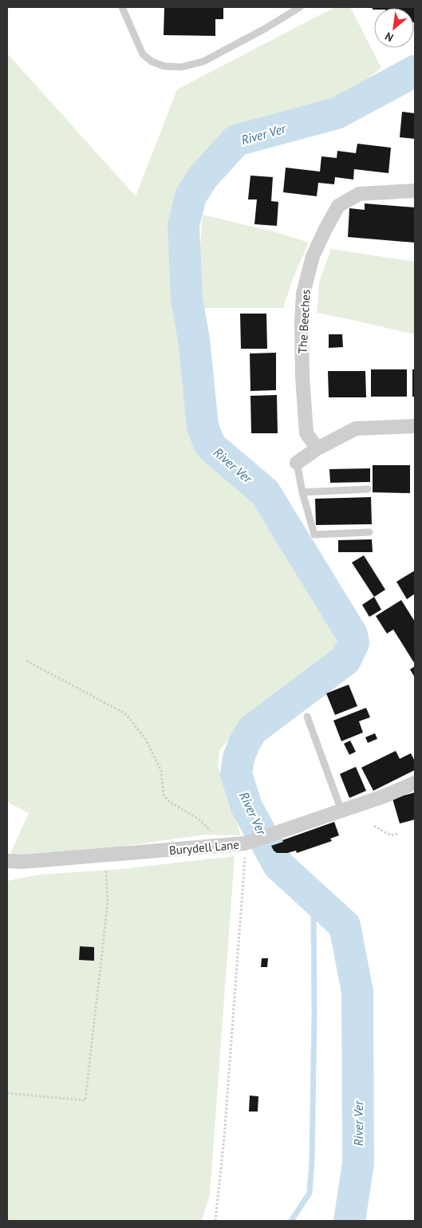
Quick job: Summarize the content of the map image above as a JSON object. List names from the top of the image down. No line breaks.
{"streets":{"street":["The Beeches","Burydell Lane"]},"water":["River Ver"],"north":"bottom left"}
